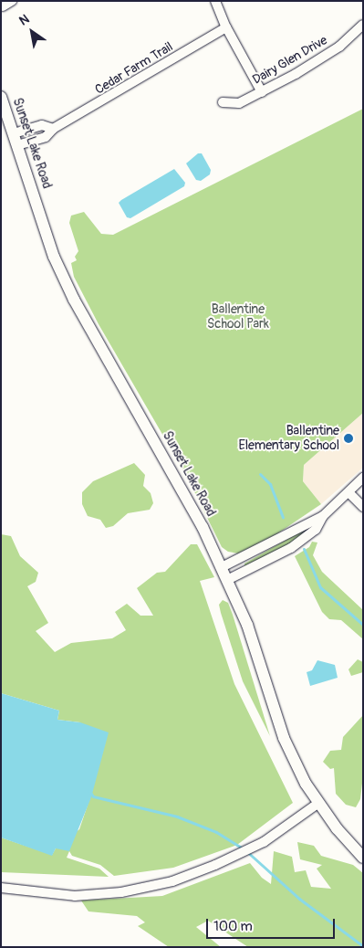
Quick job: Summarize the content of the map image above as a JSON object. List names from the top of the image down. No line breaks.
{"streets":{"main road":["Sunset Lake Road"],"street":["Dairy Glen Drive","Cedar Farm Trail"]},"crossings":[["Cedar Farm Trail","Sunset Lake Road"]],"parks":["Ballentine School Park"],"places":["Ballentine Elementary School"],"scale_bar":"100 m","north":"top left"}
